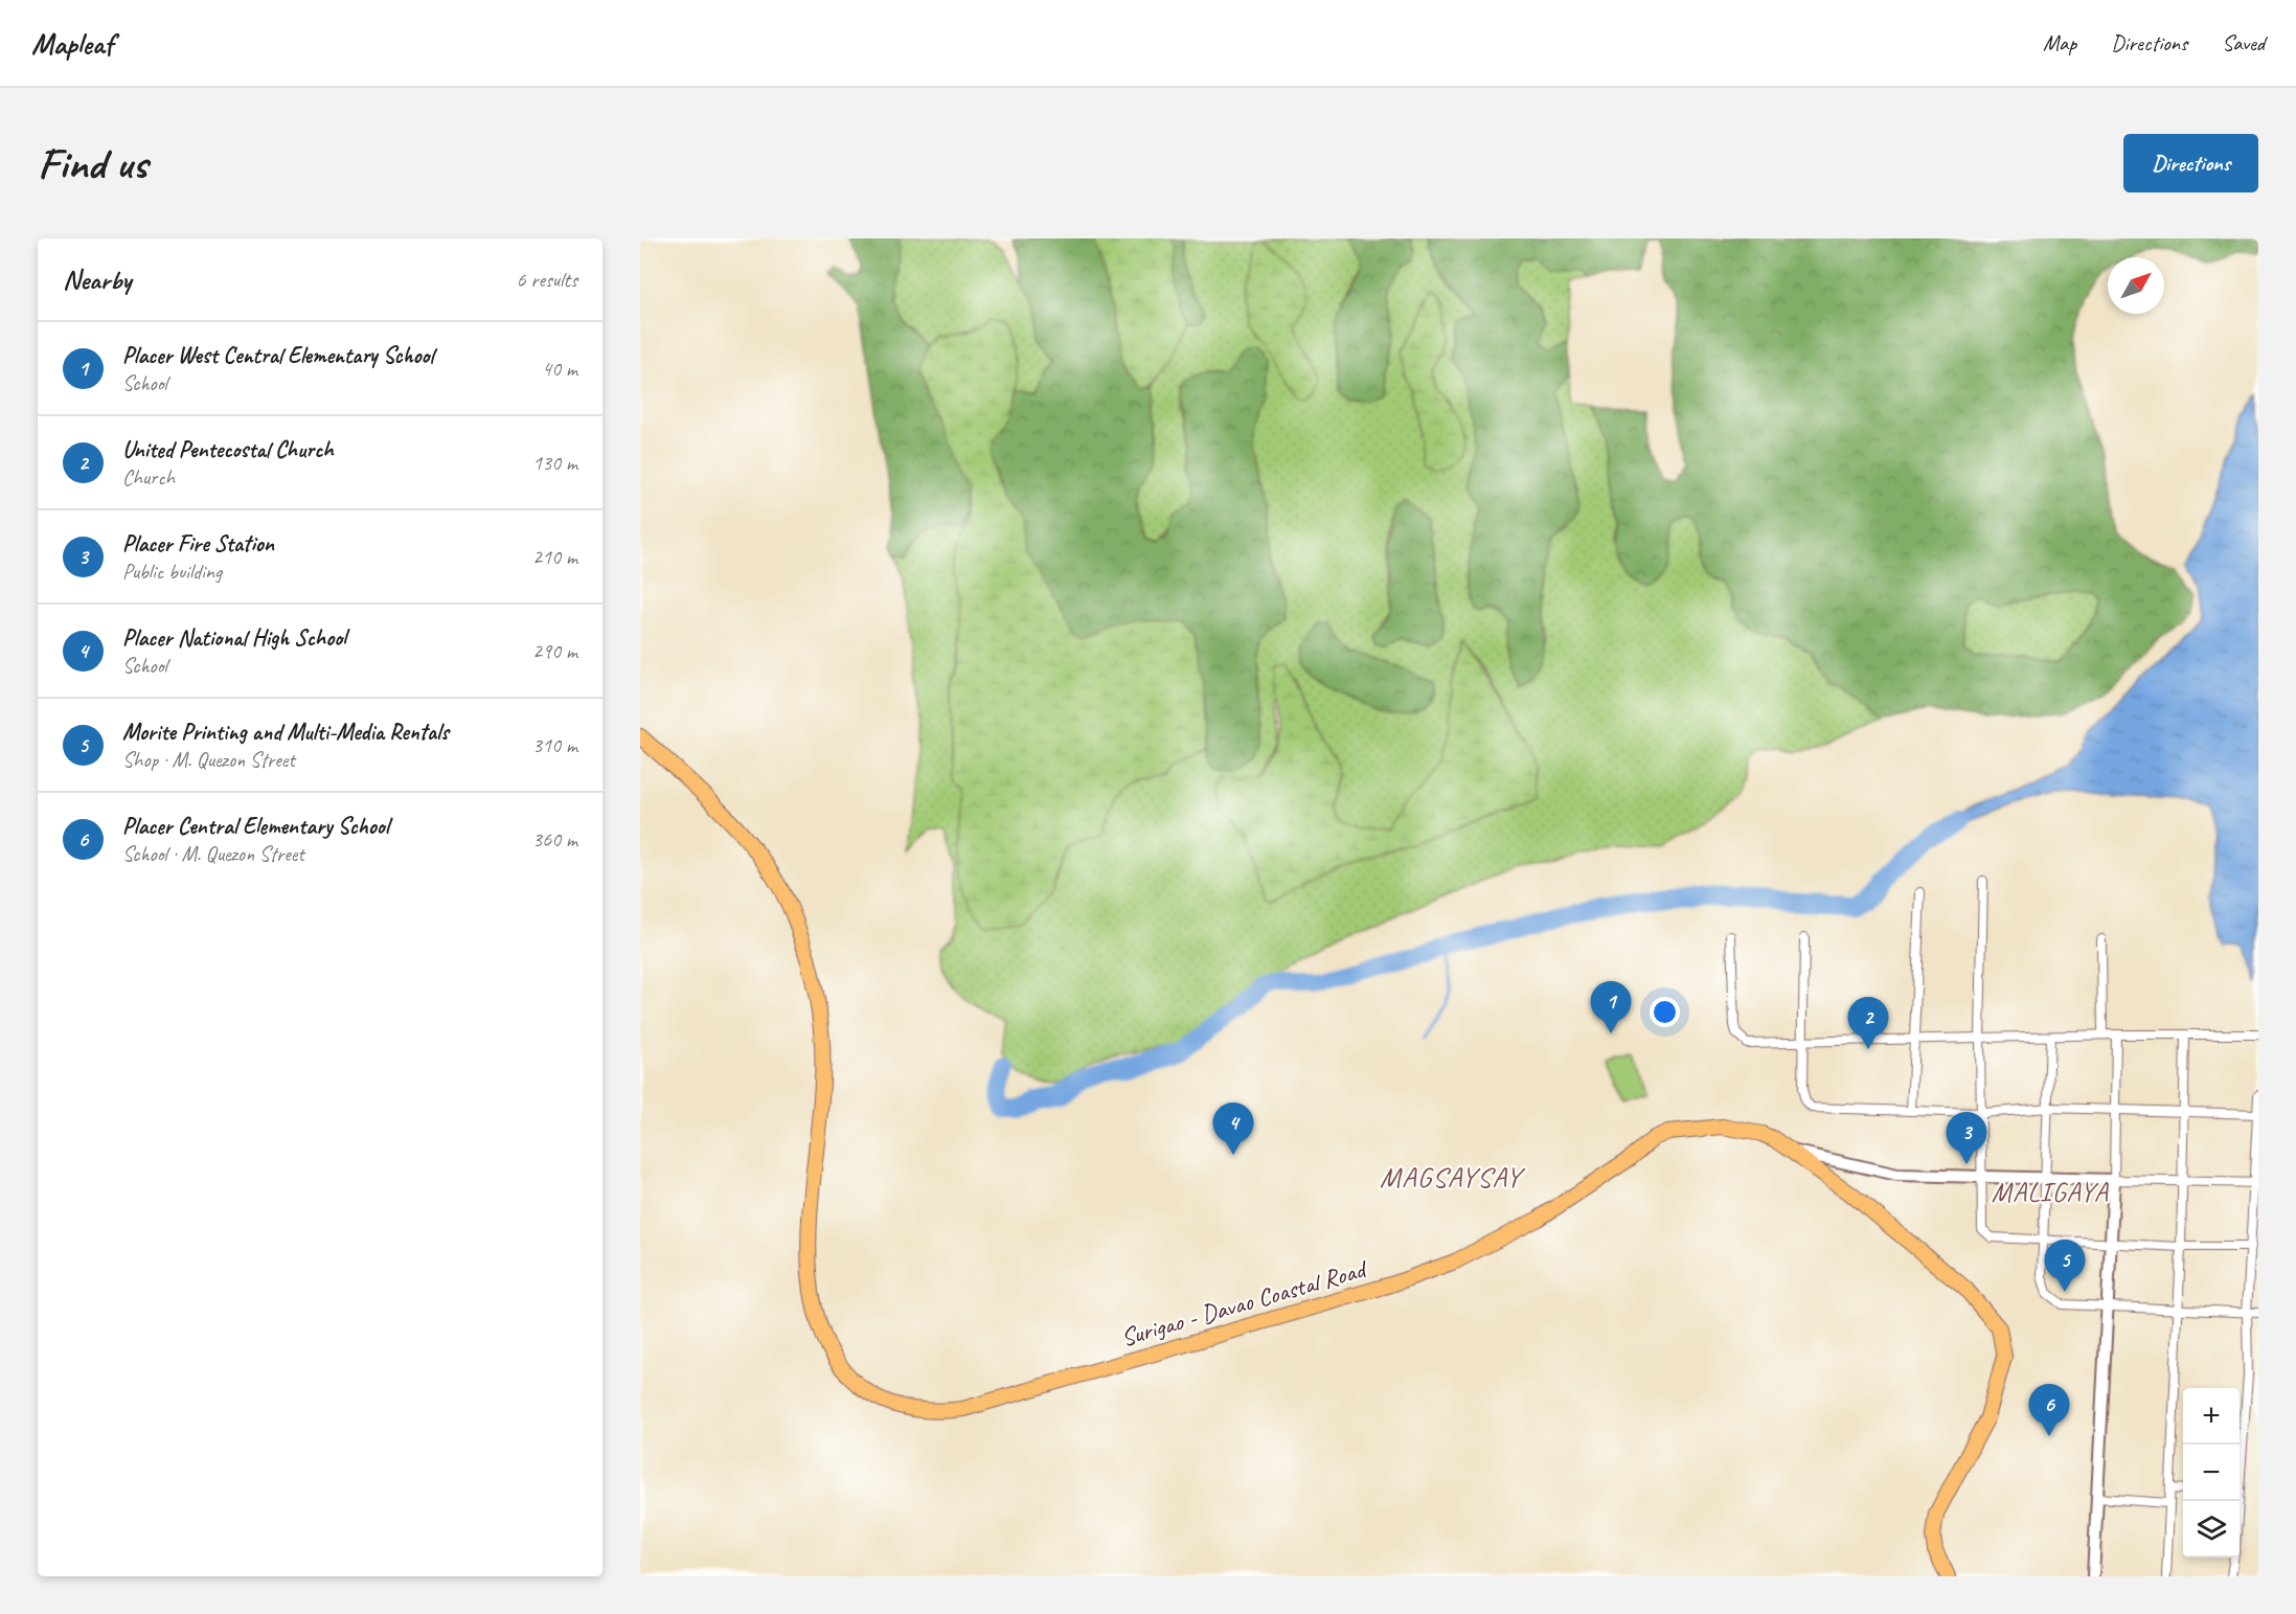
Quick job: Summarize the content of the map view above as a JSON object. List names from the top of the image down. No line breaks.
{"streets":{"highway":["Surigao - Davao Coastal Road"]},"districts":["MAGSAYSAY","MALIGAYA"],"north":"top right","page":{"header":"Mapleaf","nav":["Map","Directions","Saved"],"buttons":"Directions","title":"Find us","heading":["Nearby","6 results"],"list":[{"mark":"1","name":"Placer West Central Elementary School","note":"School","value":"40 m"},{"mark":"2","name":"United Pentecostal Church","note":"Church","value":"130 m"},{"mark":"3","name":"Placer Fire Station","note":"Public building","value":"210 m"},{"mark":"4","name":"Placer National High School","note":"School","value":"290 m"},{"mark":"5","name":"Morite Printing and Multi-Media Rentals","note":"Shop · M. Quezon Street","value":"310 m"},{"mark":"6","name":"Placer Central Elementary School","note":"School · M. Quezon Street","value":"360 m"}],"pins":["1","2","4","3","5","6"],"map_buttons":["+","−"]}}
